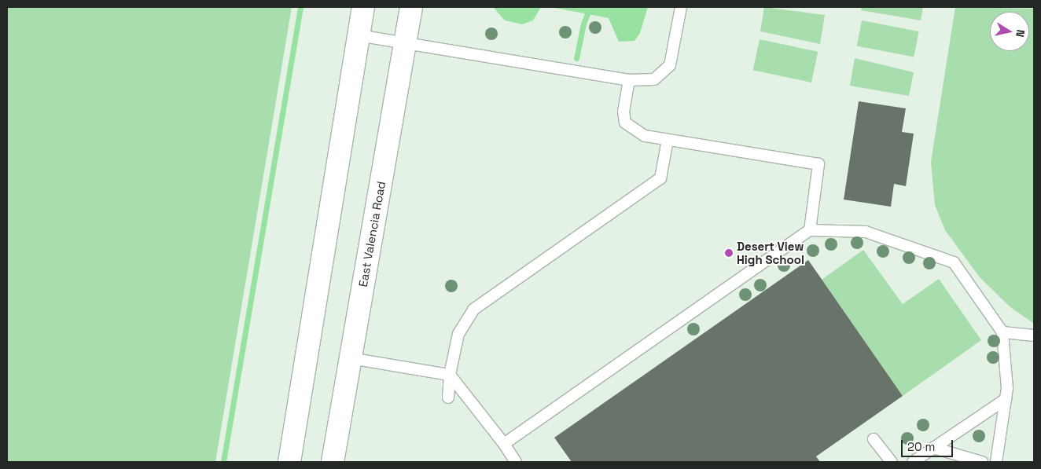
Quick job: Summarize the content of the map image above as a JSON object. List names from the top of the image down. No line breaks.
{"streets":{"main road":["East Valencia Road"]},"places":["Desert View High School"],"scale_bar":"20 m","north":"right"}
